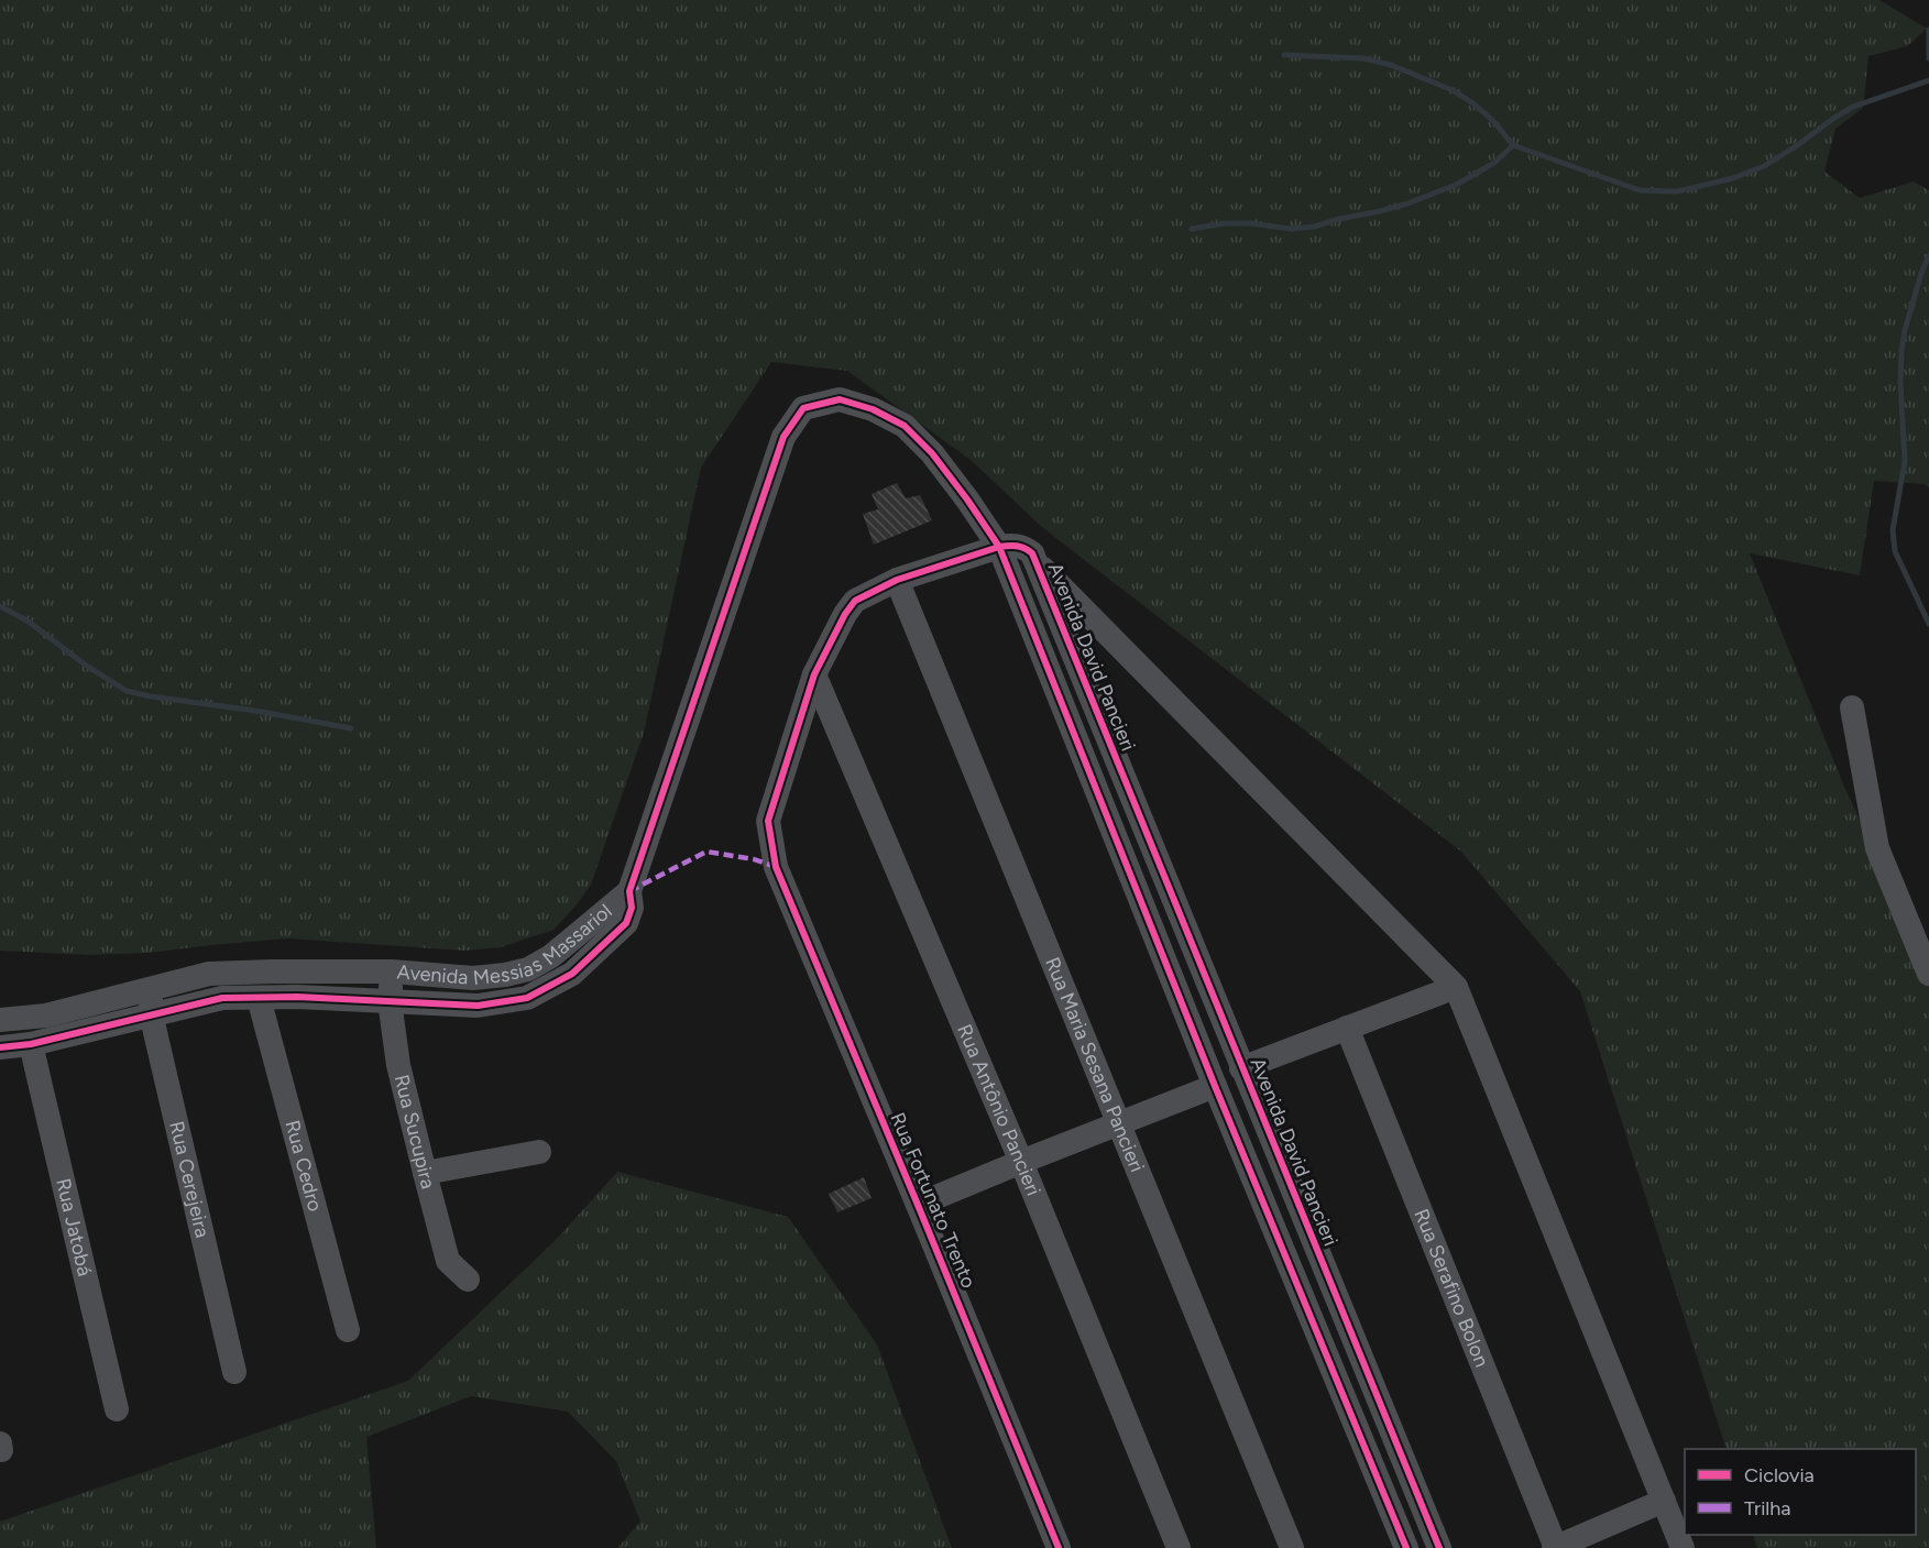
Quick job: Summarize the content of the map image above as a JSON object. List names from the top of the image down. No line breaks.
{"streets":{"street":["Avenida David Pancieri","Avenida Messias Massariol","Rua Maria Sesana Pancieri","Rua Antônio Pancieri","Rua Sucupira","Rua Cedro","Rua Cerejeira","Rua Fortunato Trento","Rua Jatobá","Rua Serafino Bolon"]},"crossings":[["Avenida David Pancieri","Rua Fortunato Trento"],["Avenida Messias Massariol","Rua Sucupira"],["Avenida Messias Massariol","Rua Cedro"],["Avenida Messias Massariol","Rua Cerejeira"],["Avenida Messias Massariol","Rua Jatobá"],["Rua Maria Sesana Pancieri","Rua Fortunato Trento"],["Rua Antônio Pancieri","Rua Fortunato Trento"]],"legend":["Ciclovia","Trilha"]}
